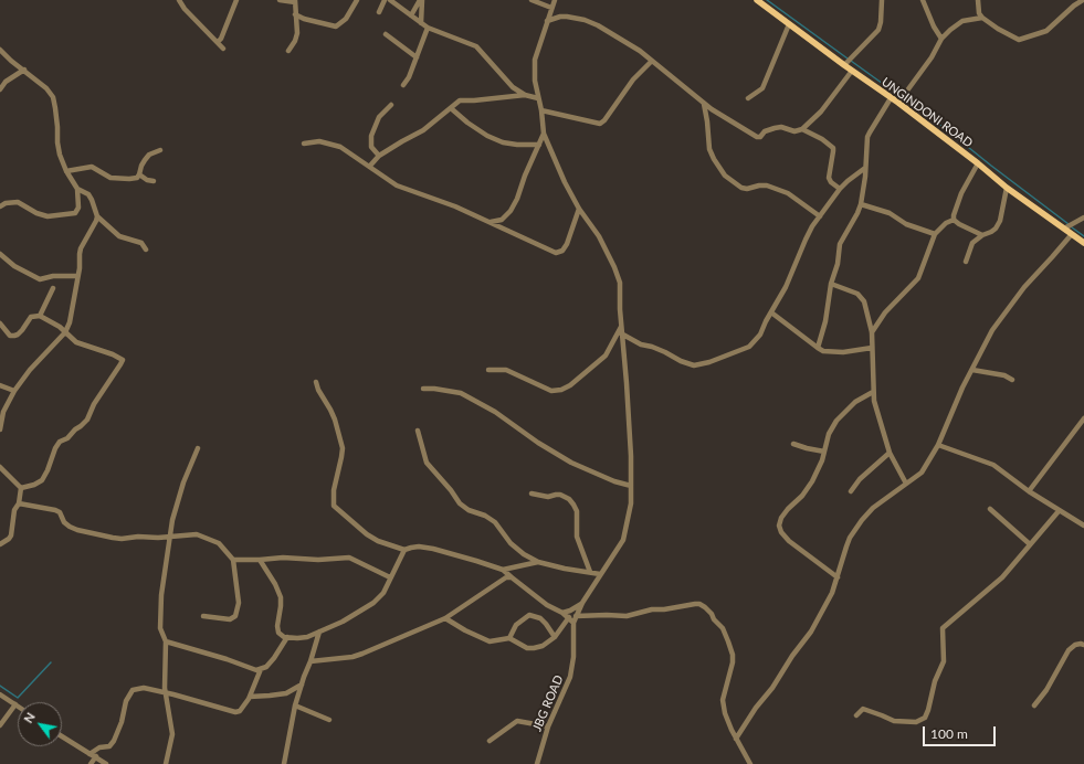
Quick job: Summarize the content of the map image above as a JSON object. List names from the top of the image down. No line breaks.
{"streets":{"main road":["UNGINDONI ROAD"],"street":["JBG ROAD"]},"scale_bar":"100 m","north":"top left"}
